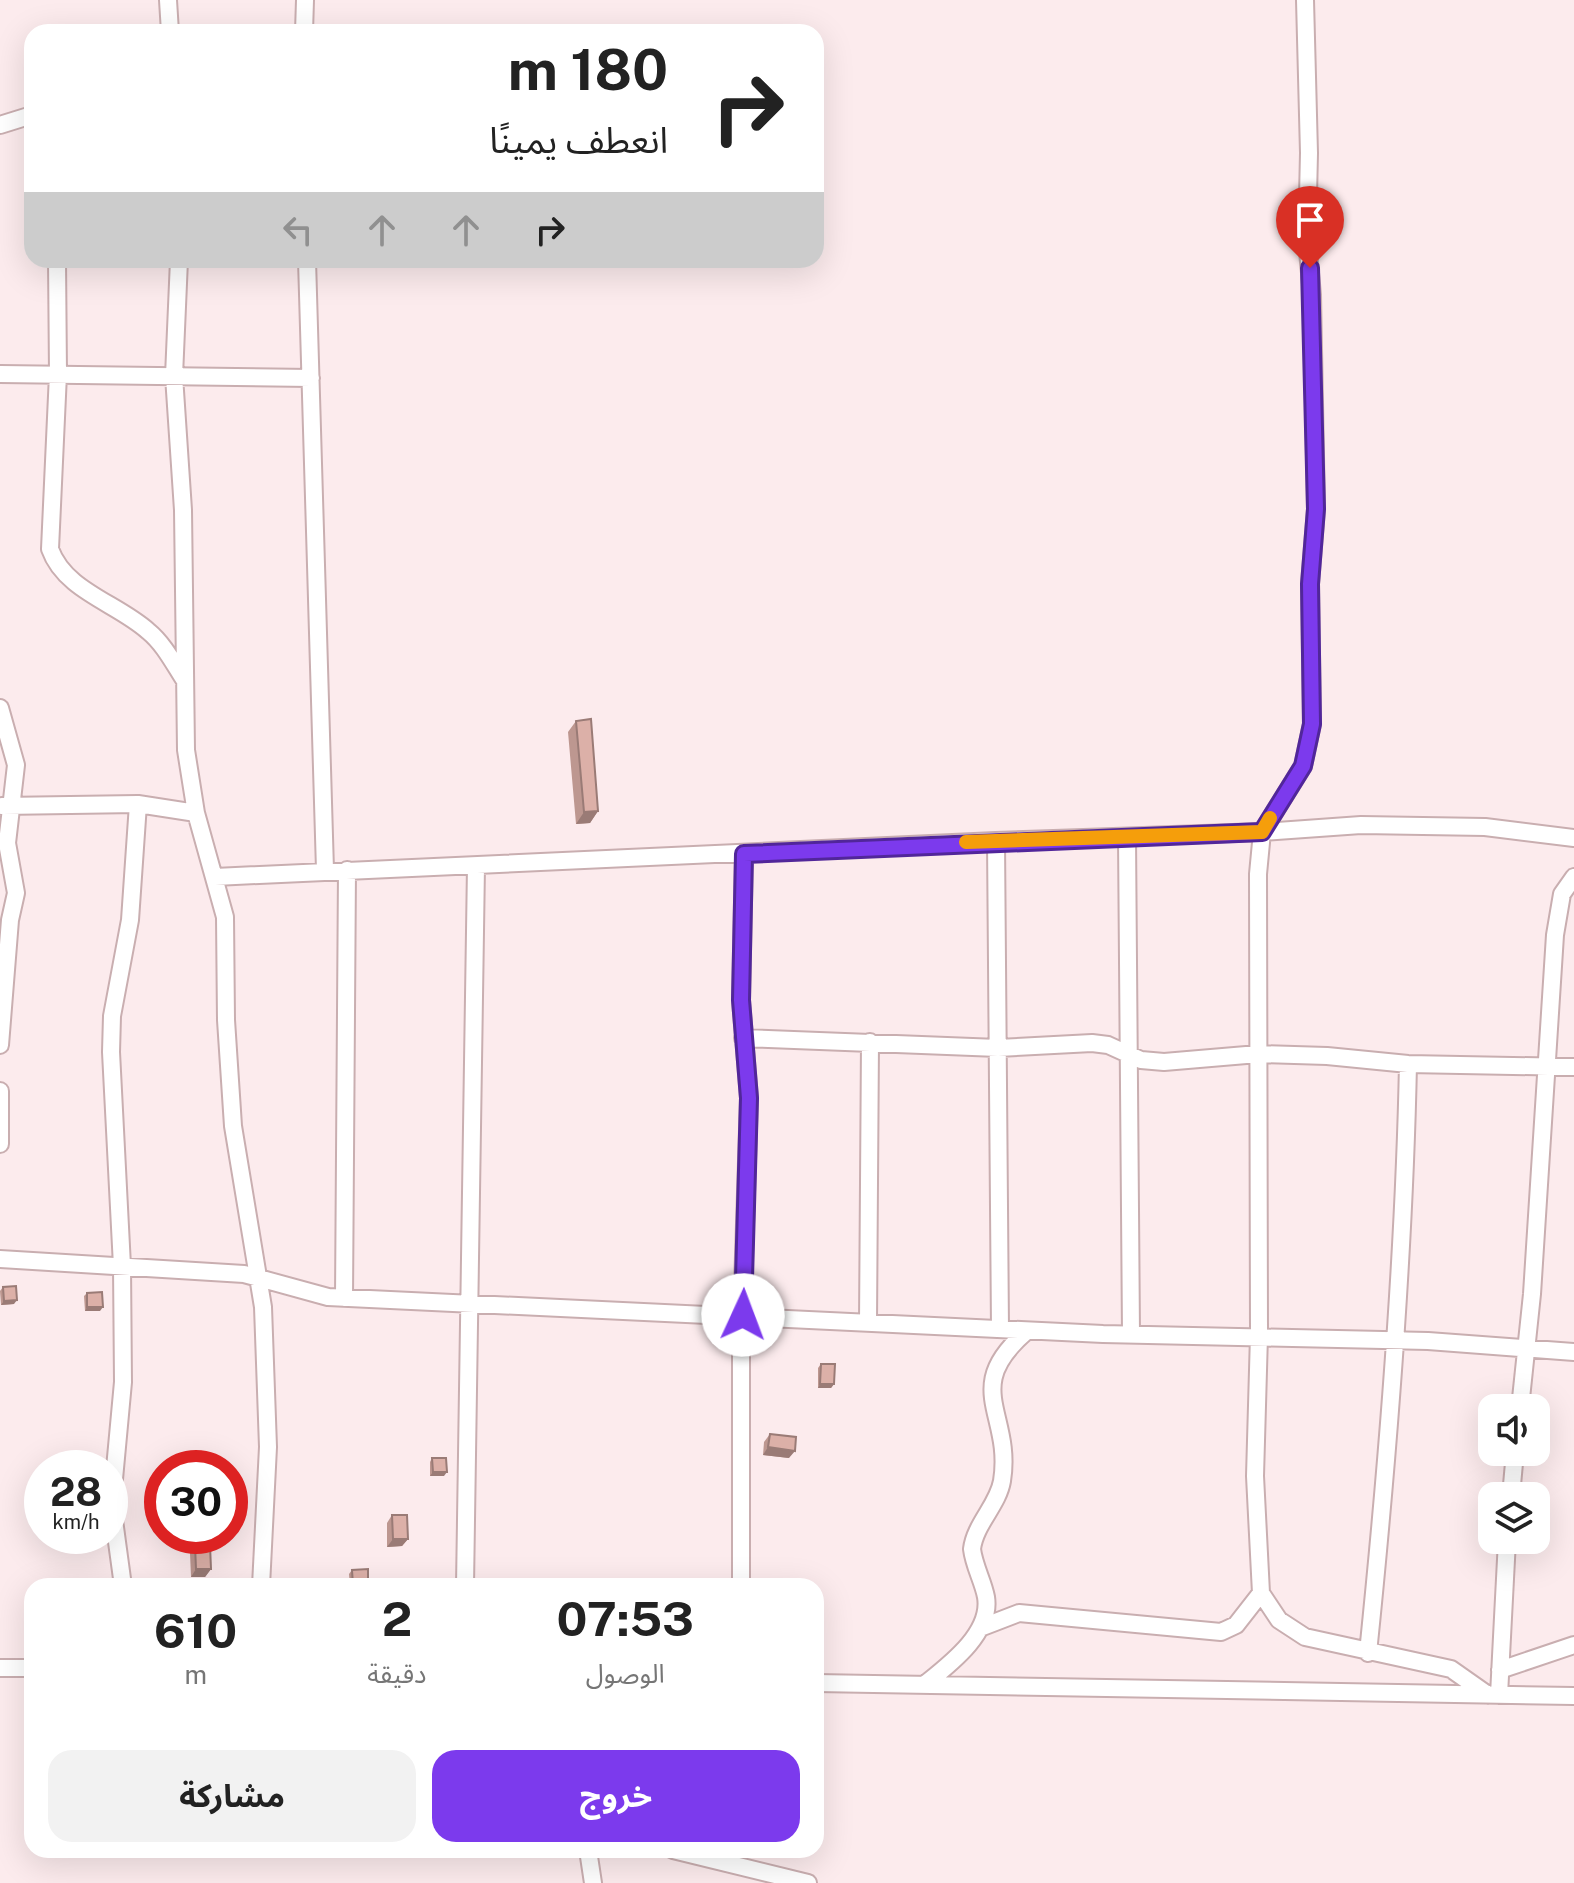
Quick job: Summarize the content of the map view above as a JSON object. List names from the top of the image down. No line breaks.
{"page":{"turn":["180 m","انعطف يمينًا"],"speed":"28 km/h","limit":"30","eta":["07:53","الوصول","2","دقيقة","610","m"],"buttons":["خروج","مشاركة"]}}
